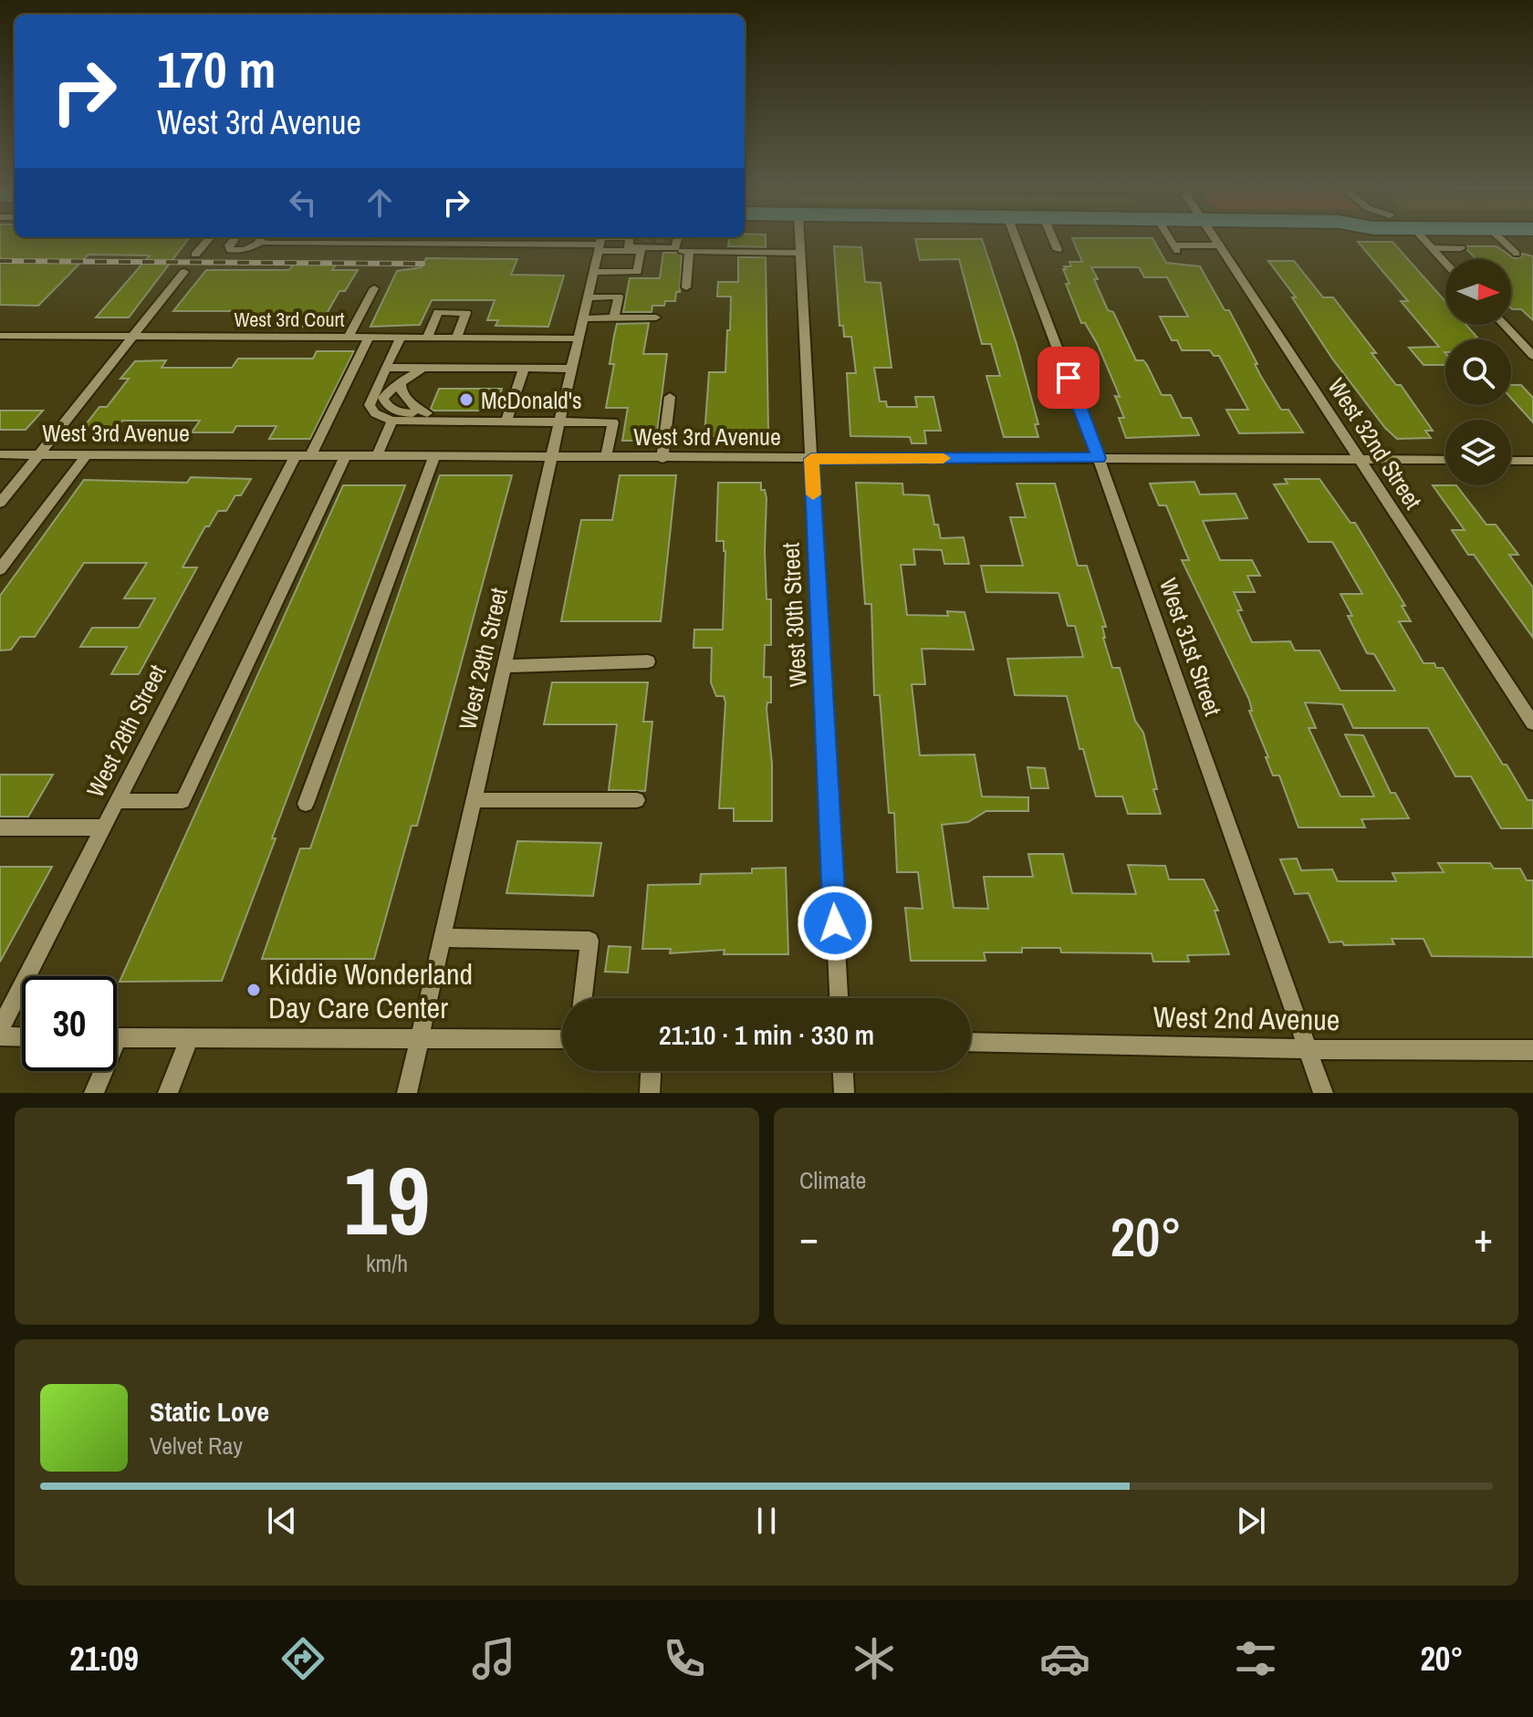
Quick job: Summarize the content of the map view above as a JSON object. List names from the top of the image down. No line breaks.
{"streets":{"street":["West 3rd Court","West 3rd Avenue","West 32nd Street","West 30th Street","West 31st Street","West 29th Street","West 28th Street","West 2nd Avenue"]},"crossings":[["West 3rd Court","West 29th Street"],["West 3rd Court","West 28th Street"],["West 3rd Avenue","West 32nd Street"],["West 3rd Avenue","West 30th Street"],["West 3rd Avenue","West 31st Street"],["West 3rd Avenue","West 29th Street"],["West 3rd Avenue","West 28th Street"],["West 31st Street","West 2nd Avenue"]],"places":["McDonald's","Kiddie Wonderland Day Care Center"],"north":"right","page":{"turn":["170 m","West 3rd Avenue"],"limit":"30","trip":"21:10 · 1 min · 330 m","tile":[["19","km/h"],"Climate"],"heat":["−","20°","+"],"song":["Static Love","Velvet Ray"],"tabs":["21:09","20°"]}}
